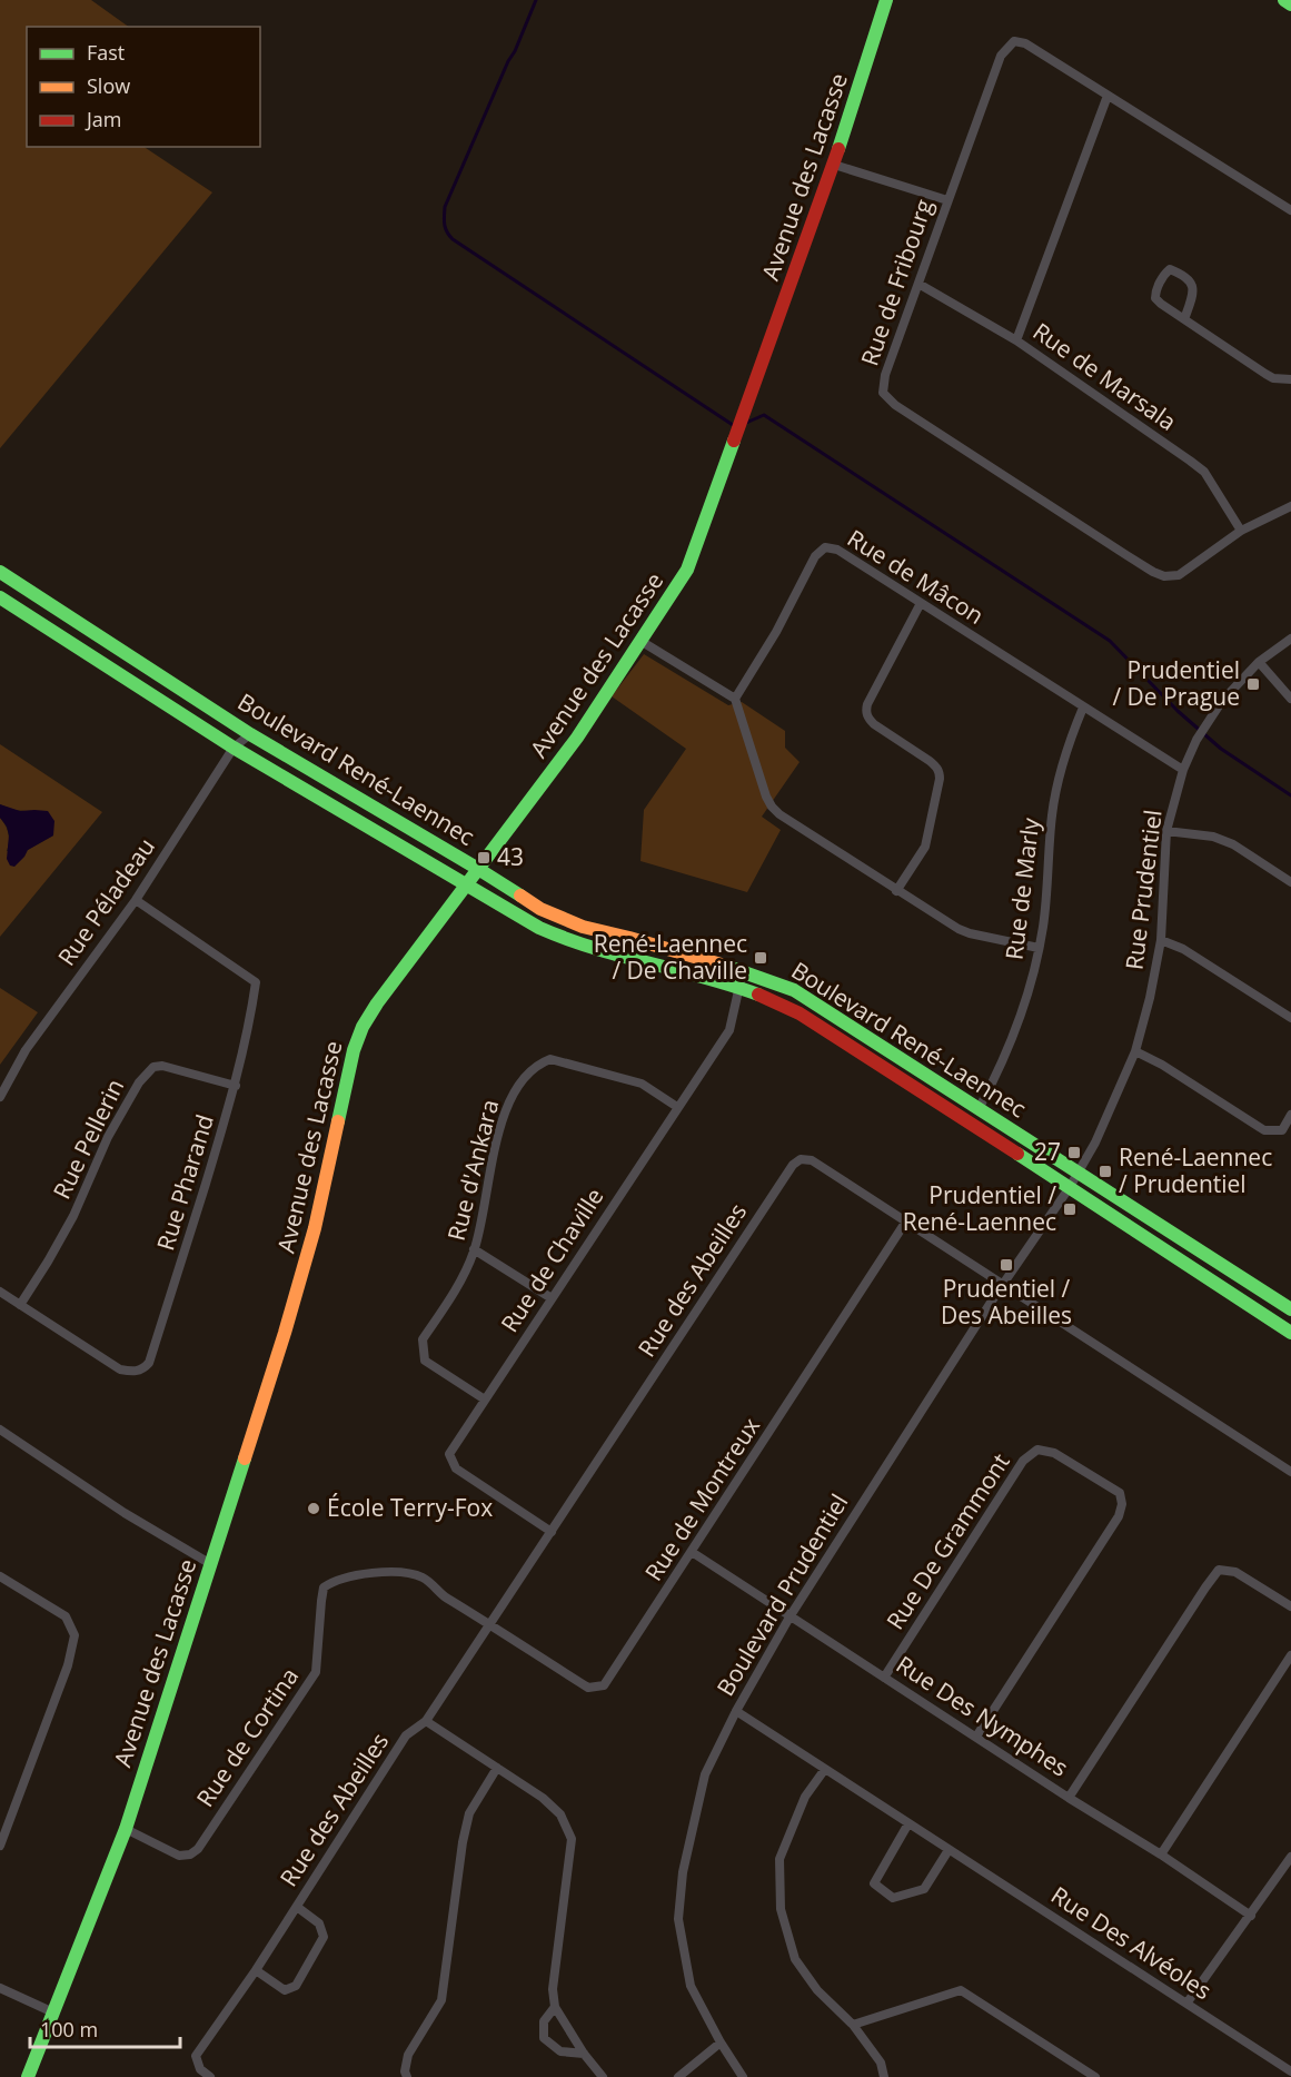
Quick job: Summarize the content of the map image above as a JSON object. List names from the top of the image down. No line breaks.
{"streets":{"main road":["Avenue des Lacasse","Boulevard René-Laennec"],"street":["Rue de Fribourg","Rue de Marsala","Rue de Mâcon","Rue de Marly","Rue Prudentiel","Rue Péladeau","Rue Pellerin","Rue d'Ankara","Rue Pharand","Rue de Chaville","Rue des Abeilles","Rue de Montreux","Rue De Grammont","Boulevard Prudentiel","Rue Des Nymphes","Rue de Cortina","Rue Des Alvéoles"]},"crossings":[["Avenue des Lacasse","Boulevard René-Laennec"],["Avenue des Lacasse","Rue de Cortina"],["Rue de Fribourg","Rue de Marsala"],["Rue de Mâcon","Rue de Marly"],["Rue de Mâcon","Rue Prudentiel"],["Boulevard René-Laennec","Rue de Marly"],["Boulevard René-Laennec","Rue Prudentiel"],["Boulevard René-Laennec","Rue Péladeau"],["Boulevard René-Laennec","Rue de Chaville"],["Boulevard René-Laennec","Boulevard Prudentiel"],["Rue Prudentiel","Boulevard Prudentiel"],["Rue Péladeau","Rue Pharand"],["Rue Pellerin","Rue Pharand"],["Rue d'Ankara","Rue de Chaville"],["Rue de Chaville","Rue des Abeilles"],["Rue des Abeilles","Rue de Montreux"],["Rue des Abeilles","Boulevard Prudentiel"],["Rue des Abeilles","Rue de Cortina"],["Rue de Montreux","Rue Des Nymphes"],["Rue de Montreux","Rue de Cortina"],["Rue De Grammont","Rue Des Nymphes"],["Boulevard Prudentiel","Rue Des Nymphes"],["Boulevard Prudentiel","Rue Des Alvéoles"]],"places":{"transit":["Prudentiel / De Prague","43","René-Laennec / De Chaville","27","René-Laennec / Prudentiel","Prudentiel / René-Laennec","Prudentiel / Des Abeilles"],"other":["École Terry-Fox"]},"legend":["Fast","Slow","Jam"],"scale_bar":"100 m"}
